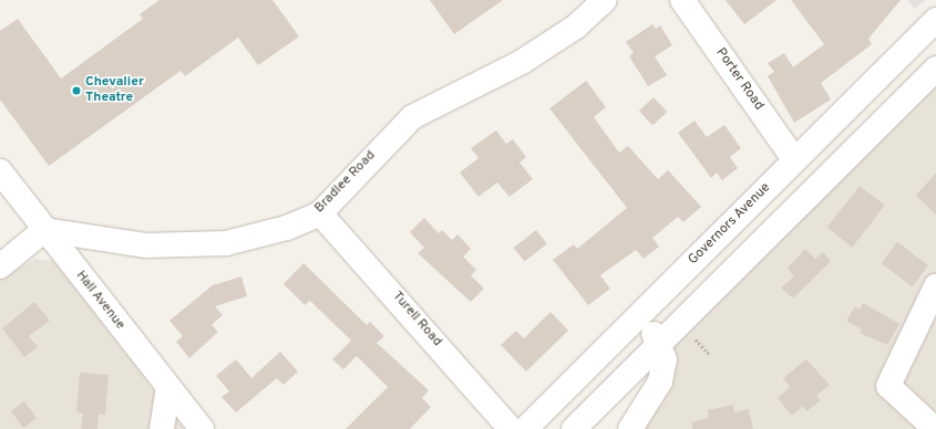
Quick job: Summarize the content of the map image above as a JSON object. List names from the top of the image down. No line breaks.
{"streets":{"street":["Porter Road","Bradlee Road","Governors Avenue","Hall Avenue","Turell Road"]},"crossings":[["Porter Road","Governors Avenue"],["Bradlee Road","Hall Avenue"],["Bradlee Road","Turell Road"]],"places":["Chevalier Theatre"]}
